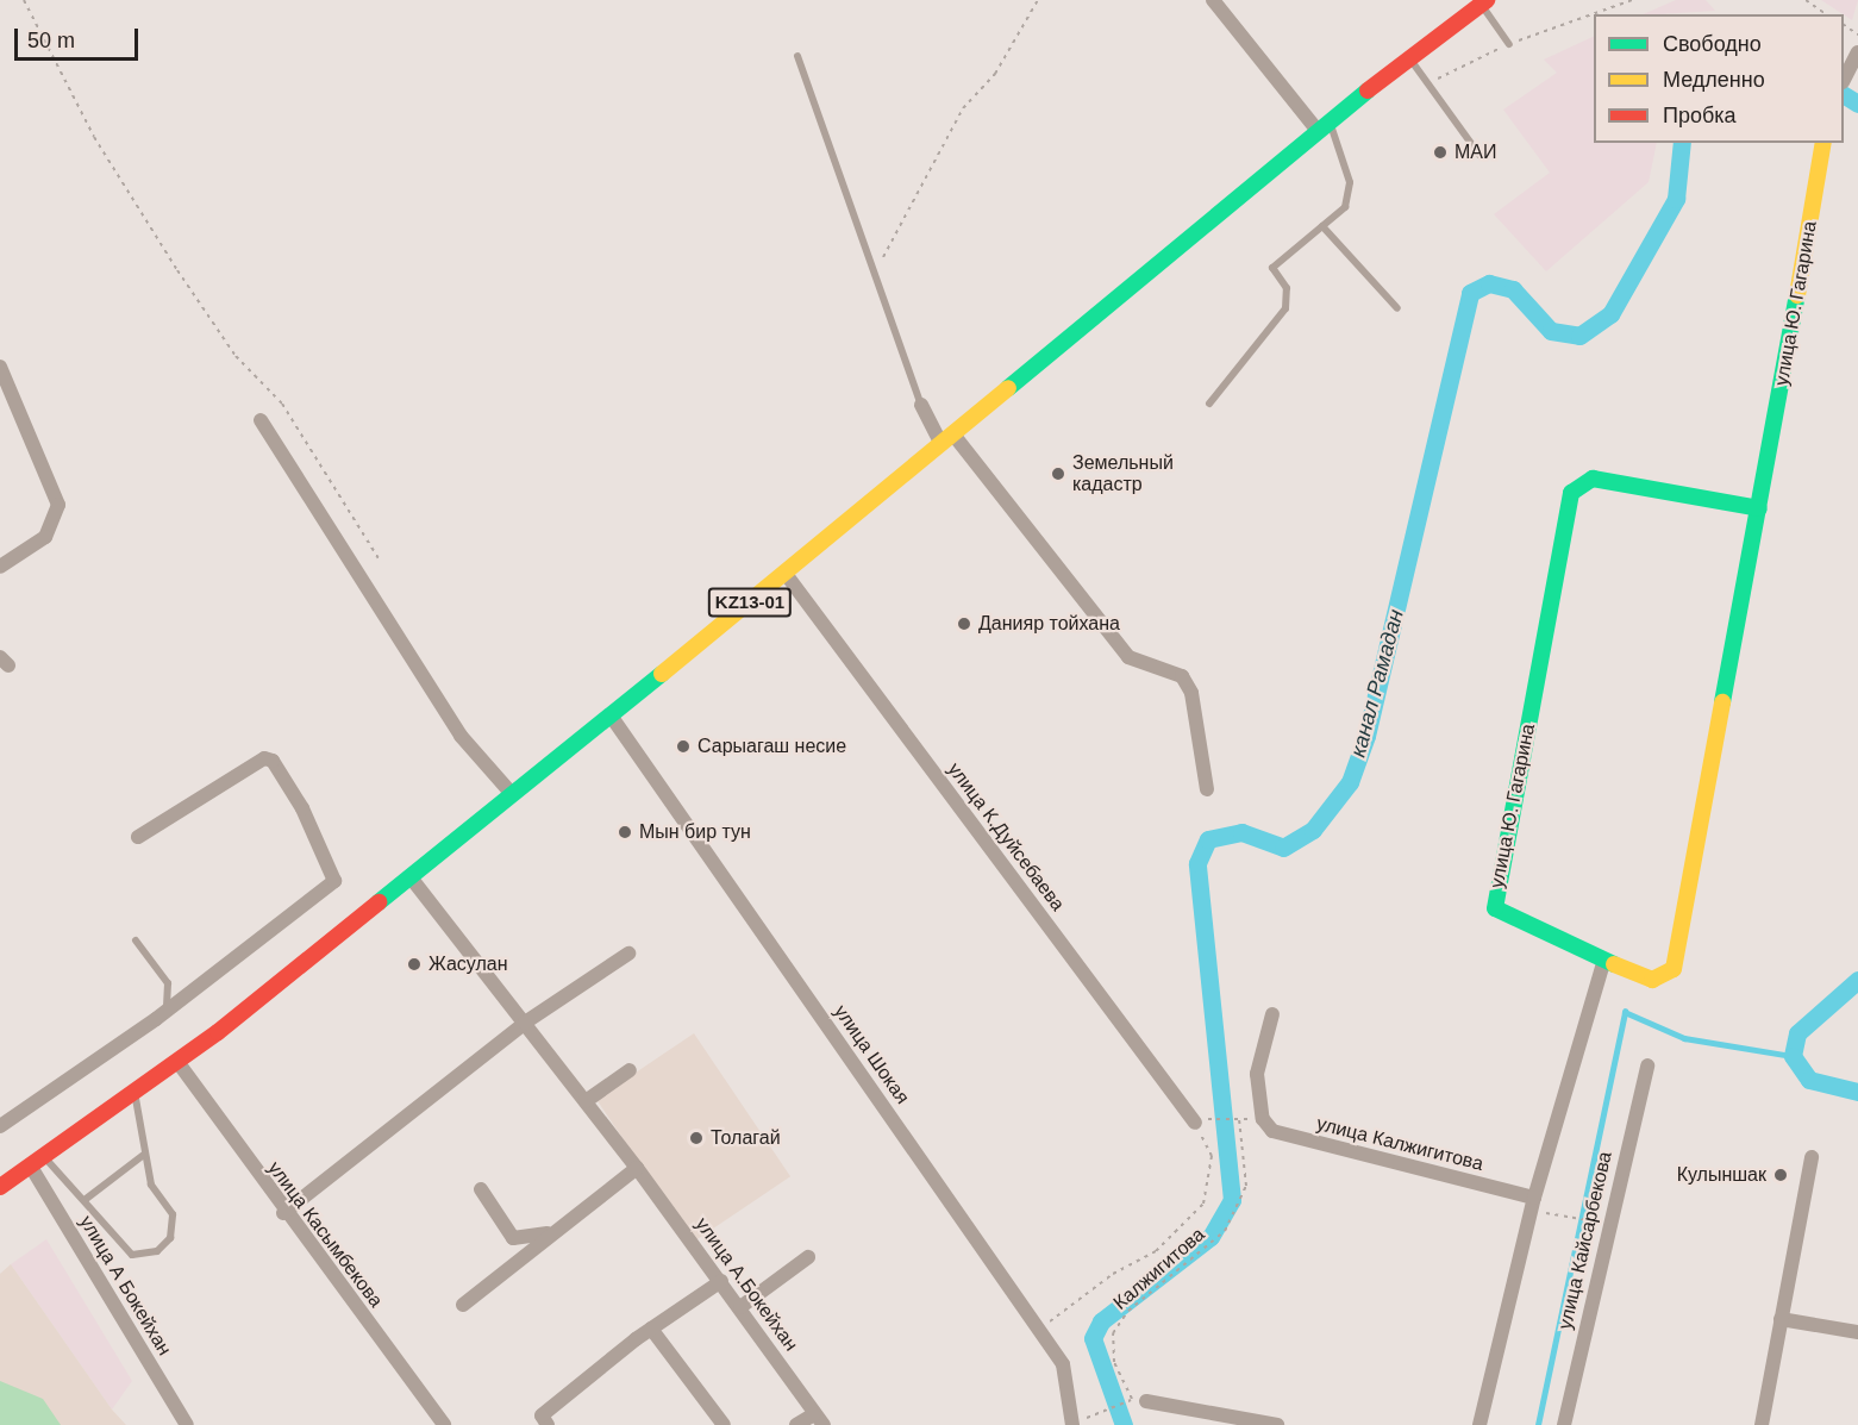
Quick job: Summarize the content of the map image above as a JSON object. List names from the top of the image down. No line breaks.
{"streets":{"main road":["улица Ю. Гагарина","KZ13-01"],"street":["улица К.Дуйсебаева","улица Шокая","улица Калжигитова","улица Касымбекова","улица Кайсарбекова","улица А.Бокейхан","улица А Бокейхан"],"path":["Калжигитова"]},"crossings":[["KZ13-01","улица К.Дуйсебаева"],["KZ13-01","улица Шокая"],["KZ13-01","улица Касымбекова"],["KZ13-01","улица А.Бокейхан"],["KZ13-01","улица А Бокейхан"]],"water":["канал Рамадан"],"places":["МАИ","Земельный кадастр","Данияр тойхана","Сарыагаш несие","Мын бир тун","Жасулан","Толагай","Кулыншак"],"legend":["Свободно","Медленно","Пробка"],"scale_bar":"50 m"}
